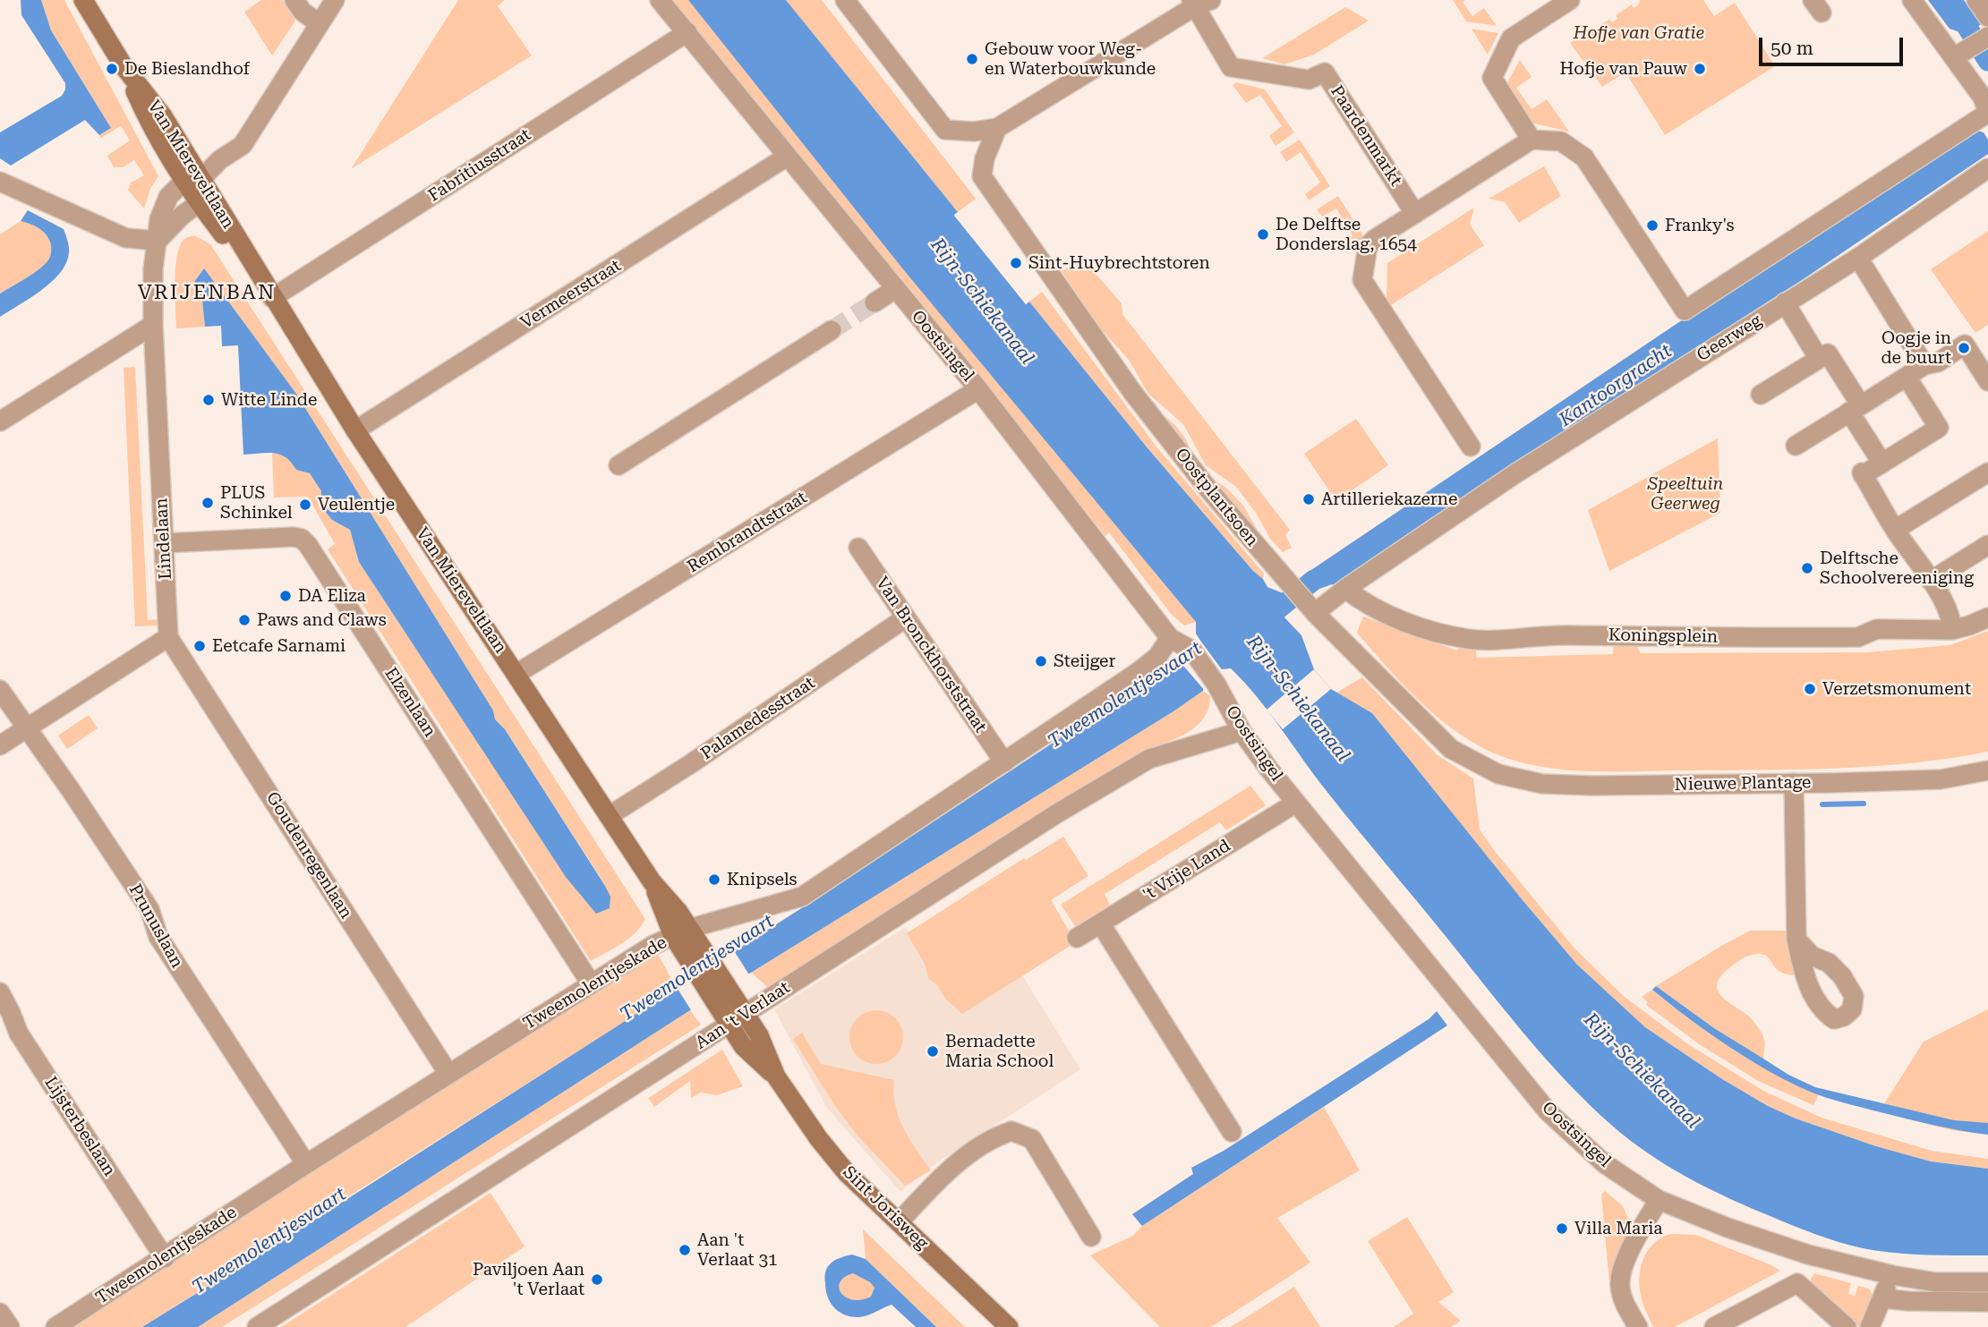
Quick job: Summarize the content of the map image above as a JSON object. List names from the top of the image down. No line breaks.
{"streets":{"main road":["Van Miereveltlaan","Sint Jorisweg"],"street":["Paardenmarkt","Fabritiusstraat","Vermeerstraat","Geerweg","Oostsingel","Oostplantsoen","Rembrandtstraat","Lindelaan","Koningsplein","Van Bronckhorststraat","Elzenlaan","Palamedesstraat","Nieuwe Plantage","Goudenregenlaan","'t Vrije Land","Prunuslaan","Tweemolentjeskade","Aan 't Verlaat","Lijsterbeslaan"]},"crossings":[["Van Miereveltlaan","Fabritiusstraat"],["Van Miereveltlaan","Vermeerstraat"],["Van Miereveltlaan","Rembrandtstraat"],["Van Miereveltlaan","Lindelaan"],["Van Miereveltlaan","Palamedesstraat"],["Van Miereveltlaan","Tweemolentjeskade"],["Van Miereveltlaan","Aan 't Verlaat"],["Van Miereveltlaan","Sint Jorisweg"],["Fabritiusstraat","Oostsingel"],["Vermeerstraat","Oostsingel"],["Geerweg","Oostplantsoen"],["Geerweg","Koningsplein"],["Oostsingel","Rembrandtstraat"],["Oostsingel","'t Vrije Land"],["Oostsingel","Tweemolentjeskade"],["Oostsingel","Aan 't Verlaat"],["Oostplantsoen","Nieuwe Plantage"],["Lindelaan","Elzenlaan"],["Lindelaan","Goudenregenlaan"],["Van Bronckhorststraat","Palamedesstraat"],["Van Bronckhorststraat","Tweemolentjeskade"],["Elzenlaan","Tweemolentjeskade"],["Goudenregenlaan","Tweemolentjeskade"],["Prunuslaan","Tweemolentjeskade"],["Tweemolentjeskade","Lijsterbeslaan"],["Aan 't Verlaat","Sint Jorisweg"]],"districts":["VRIJENBAN"],"water":["Rijn-Schiekanaal","Kantoorgracht","Tweemolentjesvaart"],"parks":["Hofje van Gratie","Speeltuin Geerweg"],"places":["Gebouw voor Weg- en Waterbouwkunde","De Bieslandhof","Hofje van Pauw","Franky's","De Delftse Donderslag, 1654","Sint-Huybrechtstoren","Oogje in de buurt","Witte Linde","Artilleriekazerne","PLUS Schinkel","Veulentje","Delftsche Schoolvereeniging","DA Eliza","Paws and Claws","Eetcafe Sarnami","Steijger","Verzetsmonument","Knipsels","Bernadette Maria School","Villa Maria","Aan 't Verlaat 31","Paviljoen Aan 't Verlaat"],"scale_bar":"50 m"}
